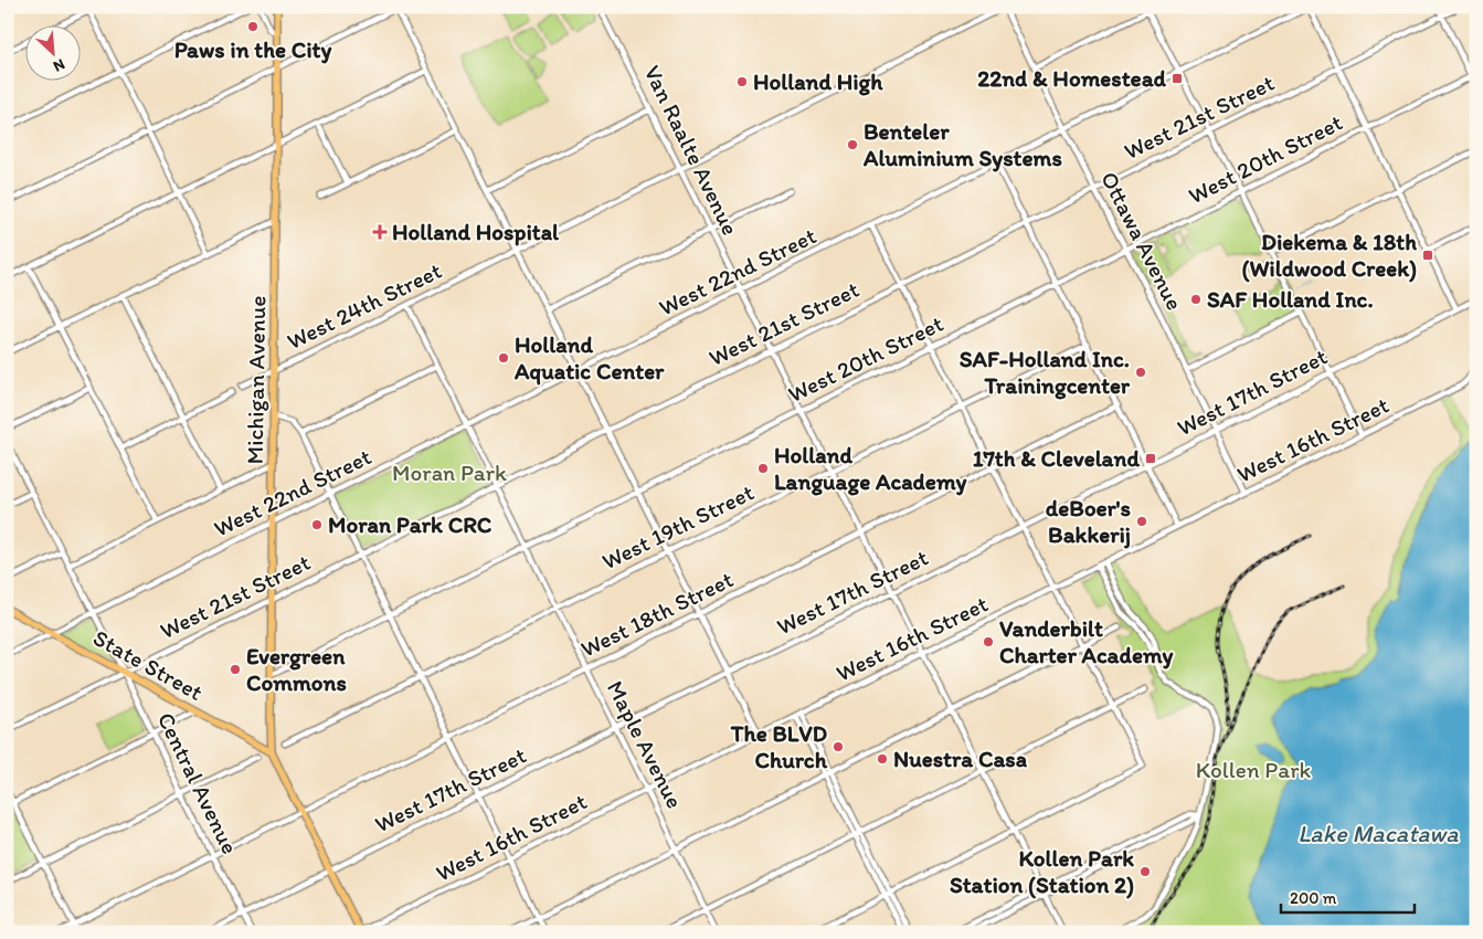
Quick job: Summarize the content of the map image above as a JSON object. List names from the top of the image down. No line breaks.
{"streets":{"main road":["Michigan Avenue","State Street"],"street":["West 21st Street","Van Raalte Avenue","West 20th Street","Ottawa Avenue","West 22nd Street","West 24th Street","West 17th Street","West 16th Street","West 19th Street","West 18th Street","Maple Avenue","Central Avenue"]},"crossings":[["West 21st Street","Van Raalte Avenue"],["West 21st Street","Ottawa Avenue"],["West 21st Street","Michigan Avenue"],["West 21st Street","State Street"],["West 21st Street","Maple Avenue"],["West 21st Street","Central Avenue"],["Van Raalte Avenue","West 20th Street"],["Van Raalte Avenue","West 22nd Street"],["Van Raalte Avenue","West 24th Street"],["Van Raalte Avenue","West 17th Street"],["Van Raalte Avenue","West 16th Street"],["Van Raalte Avenue","West 19th Street"],["Van Raalte Avenue","West 18th Street"],["West 20th Street","Ottawa Avenue"],["West 20th Street","Michigan Avenue"],["West 20th Street","Maple Avenue"],["Ottawa Avenue","West 22nd Street"],["Ottawa Avenue","West 24th Street"],["Ottawa Avenue","West 17th Street"],["Ottawa Avenue","West 16th Street"],["West 22nd Street","Michigan Avenue"],["West 22nd Street","State Street"],["West 22nd Street","Maple Avenue"],["West 22nd Street","Central Avenue"],["West 24th Street","Michigan Avenue"],["West 24th Street","Maple Avenue"],["Michigan Avenue","State Street"],["West 17th Street","Maple Avenue"],["West 17th Street","Central Avenue"],["West 16th Street","Maple Avenue"],["West 19th Street","Maple Avenue"],["West 18th Street","Maple Avenue"],["West 18th Street","Central Avenue"],["State Street","Central Avenue"]],"water":["Lake Macatawa"],"parks":["Moran Park","Kollen Park"],"places":{"other":["Paws in the City","Holland High","Benteler Aluminium Systems","SAF Holland Inc.","Holland Aquatic Center","SAF-Holland Inc. Trainingcenter","Holland Language Academy","deBoer's Bakkerij","Moran Park CRC","Vanderbilt Charter Academy","Evergreen Commons","The BLVD Church","Nuestra Casa","Kollen Park Station (Station 2)"],"transit":["22nd & Homestead","Diekema & 18th (Wildwood Creek)","17th & Cleveland"],"health":["Holland Hospital"]},"scale_bar":"200 m","north":"bottom right"}
